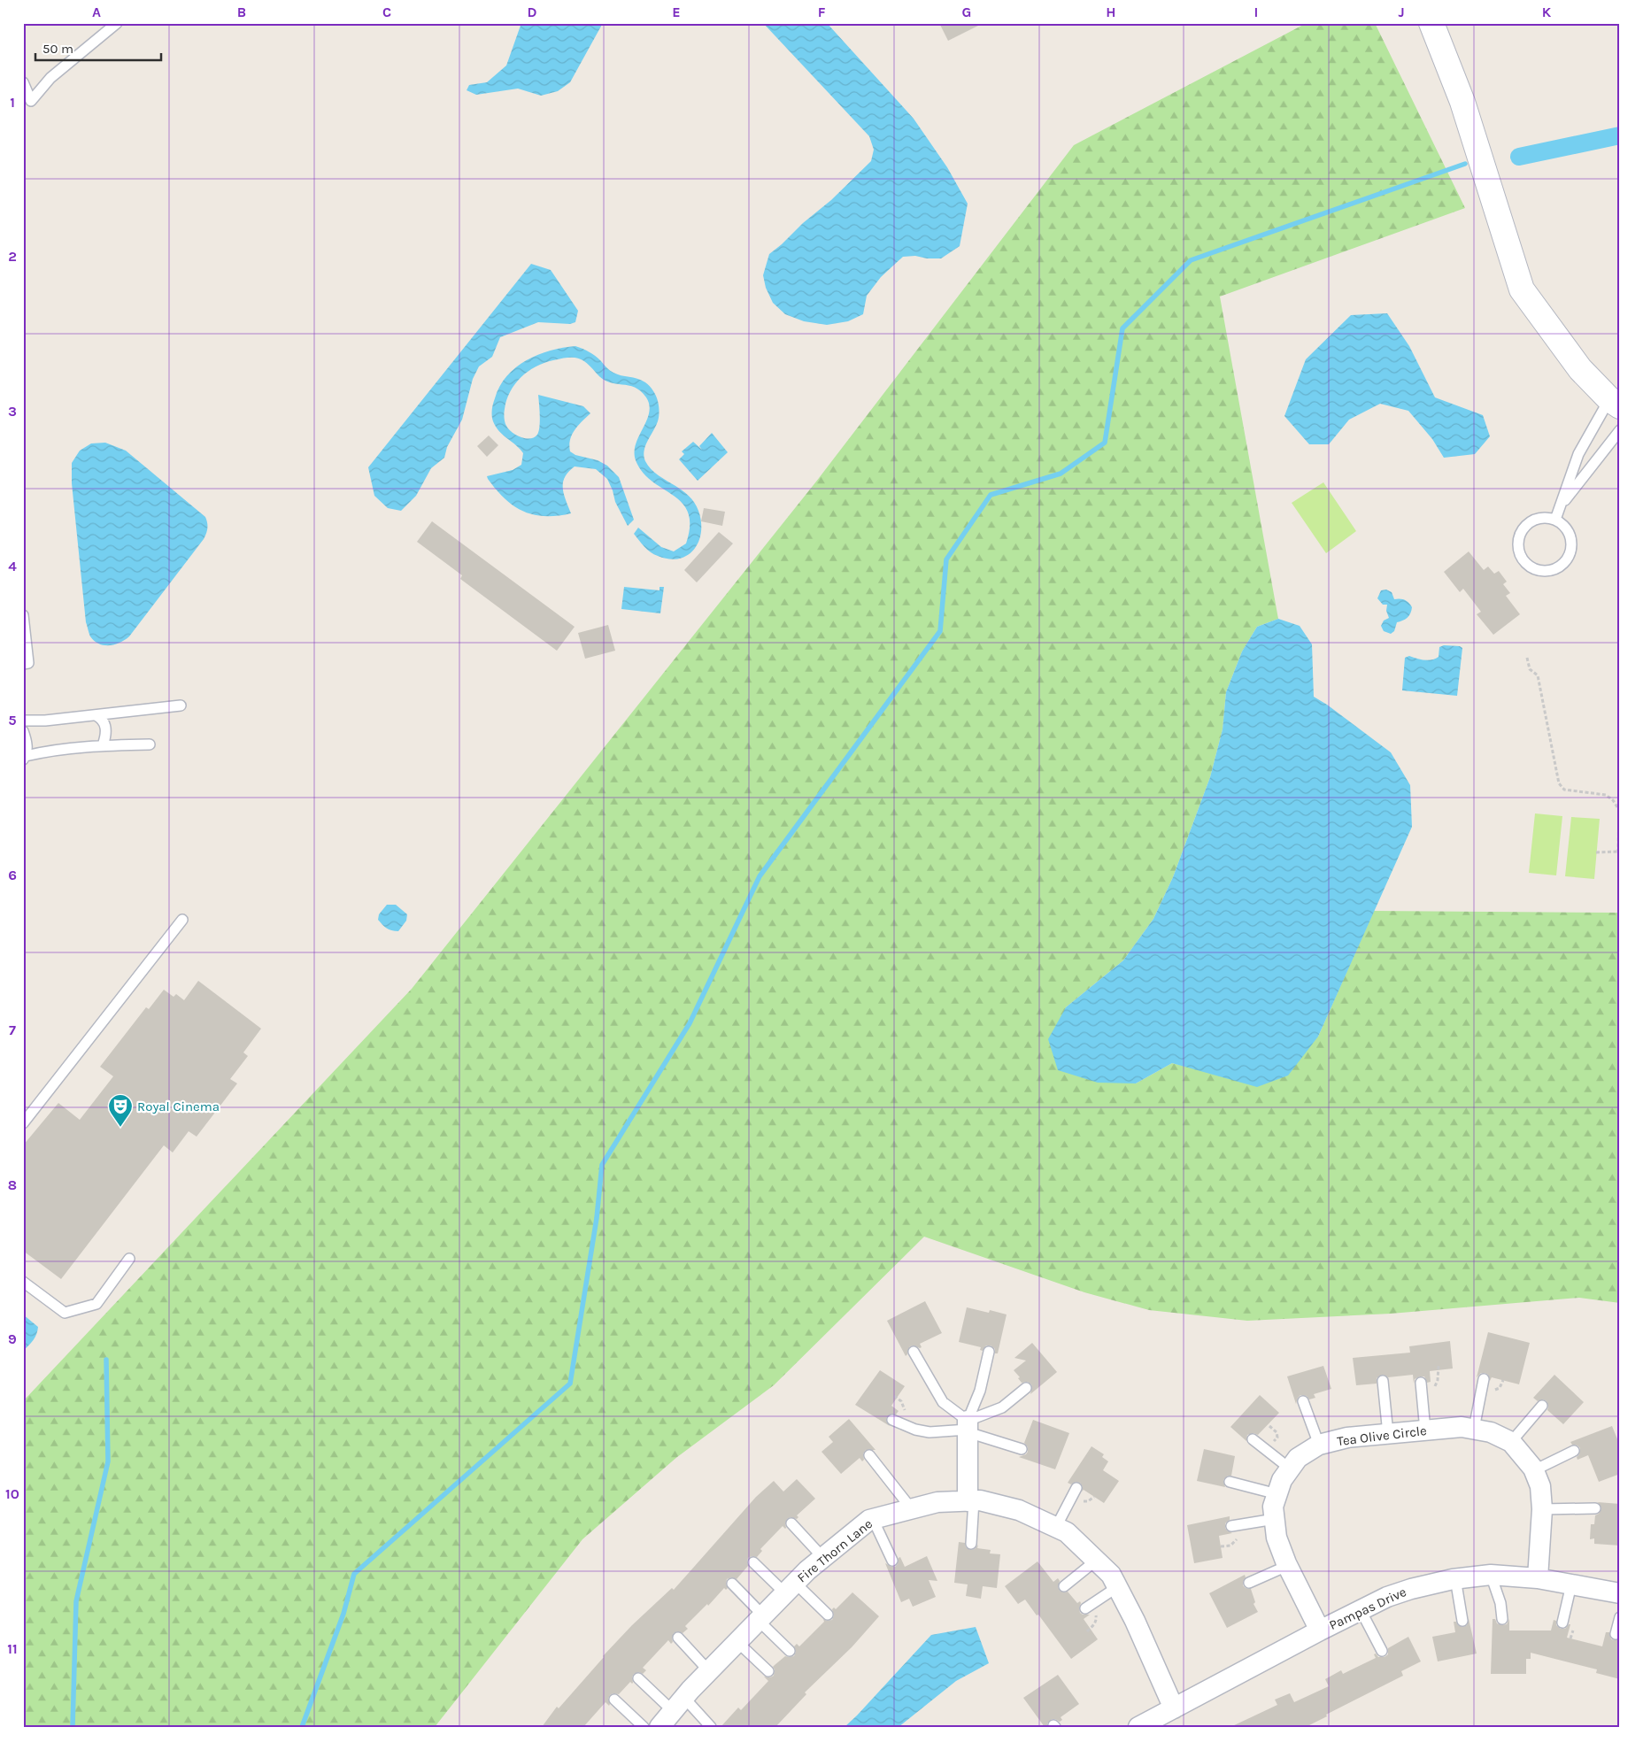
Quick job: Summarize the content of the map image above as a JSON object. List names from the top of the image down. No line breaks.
{"streets":{"street":["Tea Olive Circle","Fire Thorn Lane","Pampas Drive"]},"crossings":[["Tea Olive Circle","Pampas Drive"],["Fire Thorn Lane","Pampas Drive"]],"places":{"theatre":["Royal Cinema"]},"scale_bar":"50 m","grid":{"columns":["A","B","C","D","E","F","G","H","I","J","K"],"rows":["1","2","3","4","5","6","7","8","9","10","11"]}}
